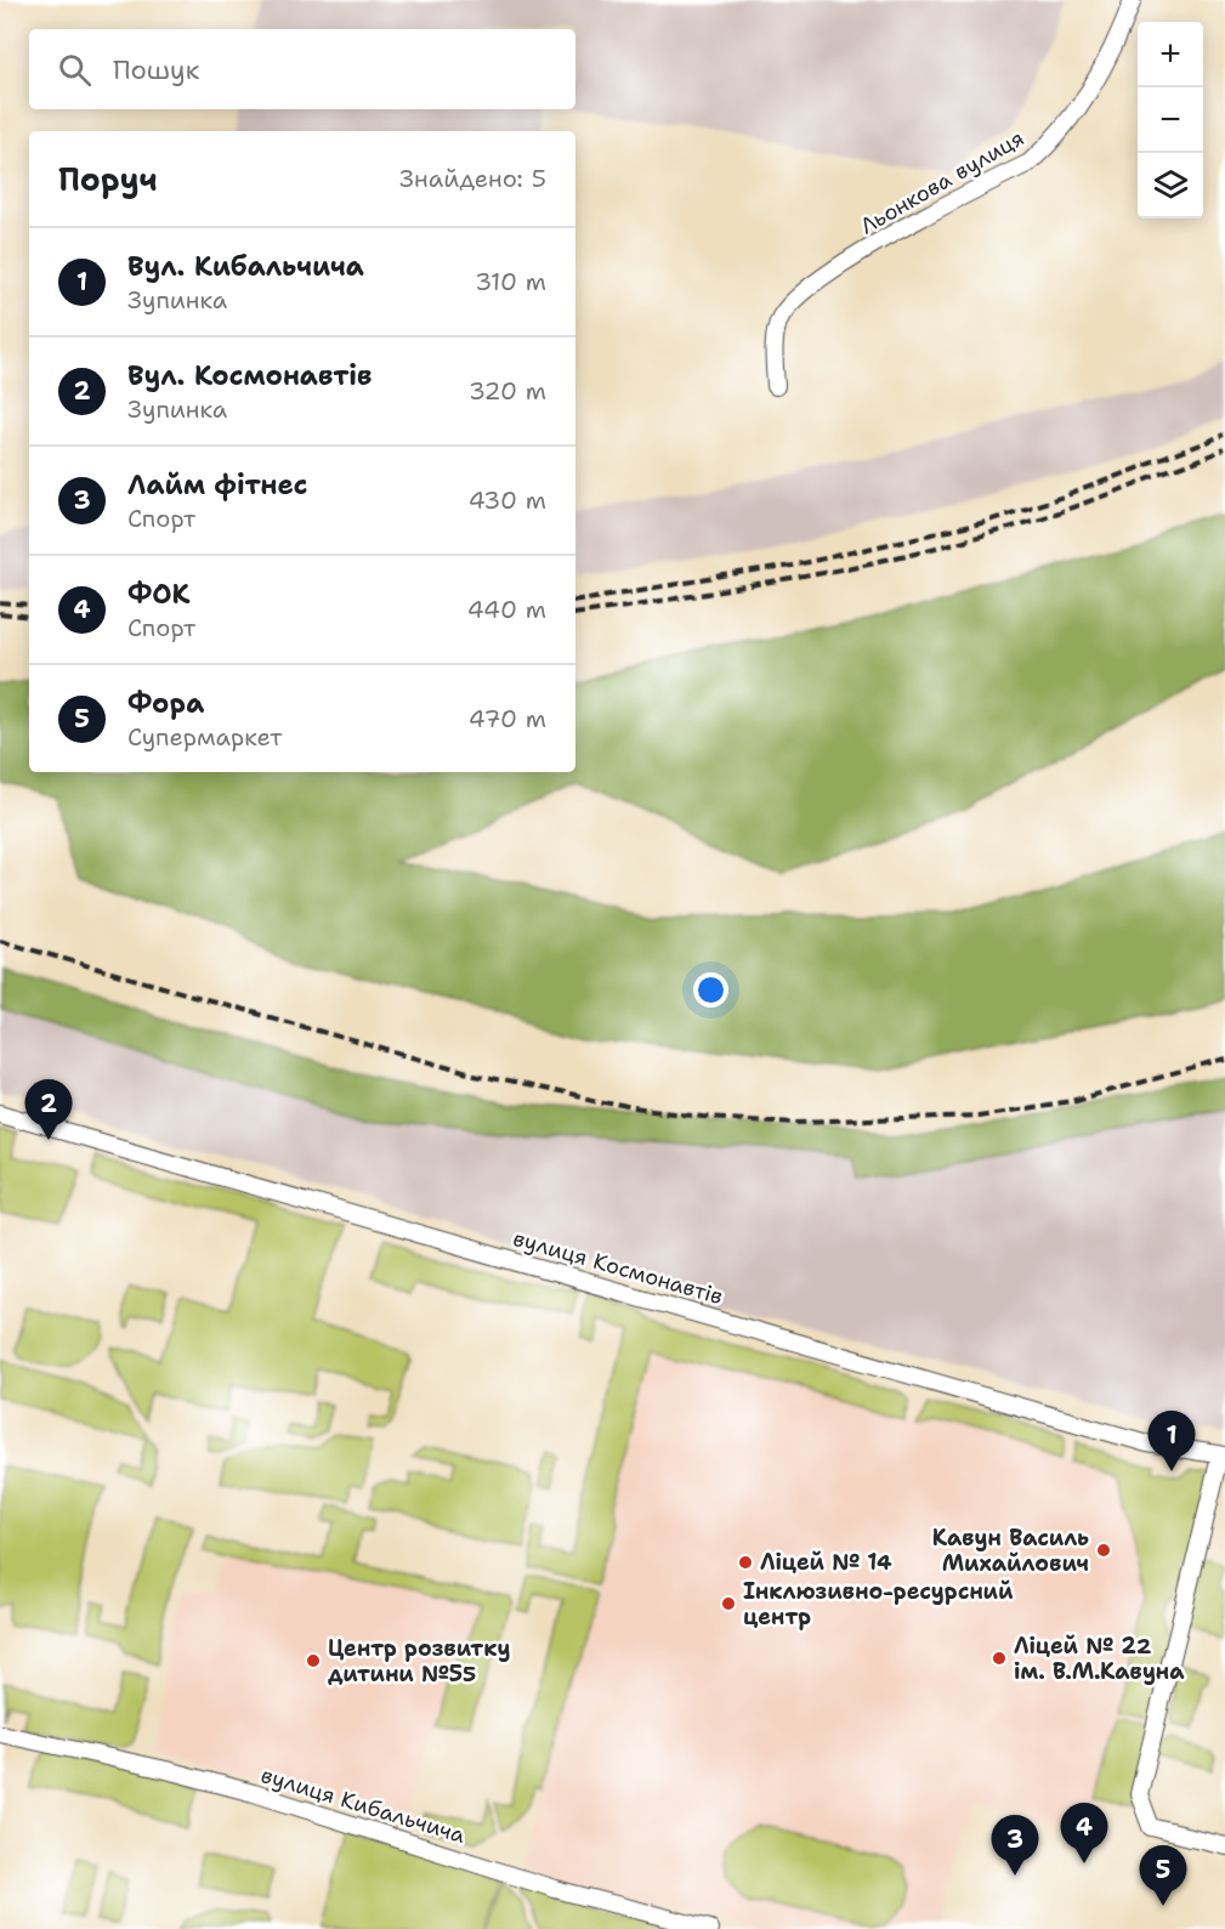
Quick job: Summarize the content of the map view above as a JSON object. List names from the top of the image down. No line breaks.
{"streets":{"street":["Льонкова вулиця","вулиця Космонавтів","вулиця Кибальчича"]},"places":["Кавун Василь Михайлович","Ліцей № 14","Інклюзивно-ресурсний центр","Ліцей № 22 ім. В.М.Кавуна","Центр розвитку дитини №55"],"page":{"map_buttons":["+","−"],"search":"Пошук","heading":["Поруч","Знайдено: 5"],"list":[{"mark":"1","name":"Вул. Кибальчича","note":"Зупинка","value":"310 m"},{"mark":"2","name":"Вул. Космонавтів","note":"Зупинка","value":"320 m"},{"mark":"3","name":"Лайм фітнес","note":"Спорт","value":"430 m"},{"mark":"4","name":"ФОК","note":"Спорт","value":"440 m"},{"mark":"5","name":"Фора","note":"Супермаркет","value":"470 m"}],"pins":["2","1","4","3","5"]}}
